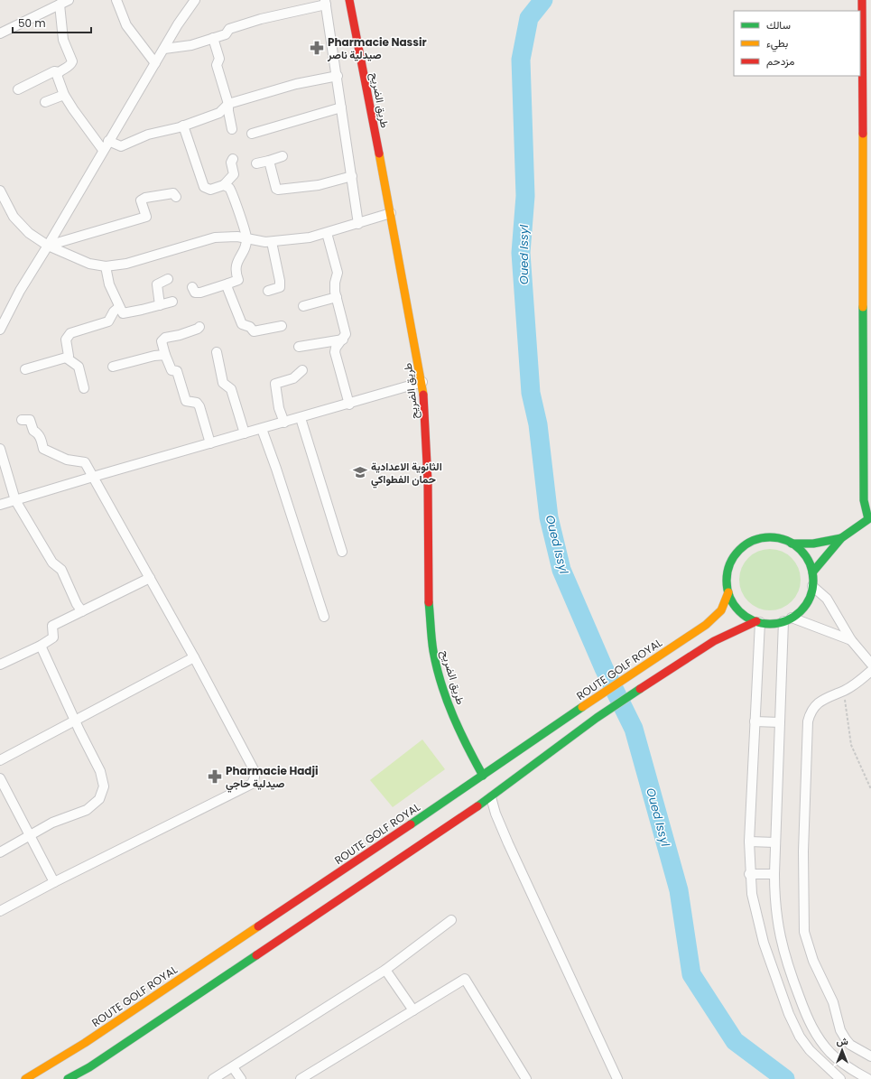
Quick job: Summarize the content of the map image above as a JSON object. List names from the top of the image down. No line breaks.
{"streets":{"street":["طريق الضريح","ROUTE GOLF ROYAL"]},"crossings":[["طريق الضريح","ROUTE GOLF ROYAL"]],"water":["Oued Issyl"],"places":{"pharmacy":["Pharmacie Nassir صيدلية ناصر","Pharmacie Hadji صيدلية حاجي"],"school or university":["الثانوية الاعدادية حمان الفطواكي"]},"legend":["سالك","بطيء","مزدحم"],"scale_bar":"50 m","north":"top"}
